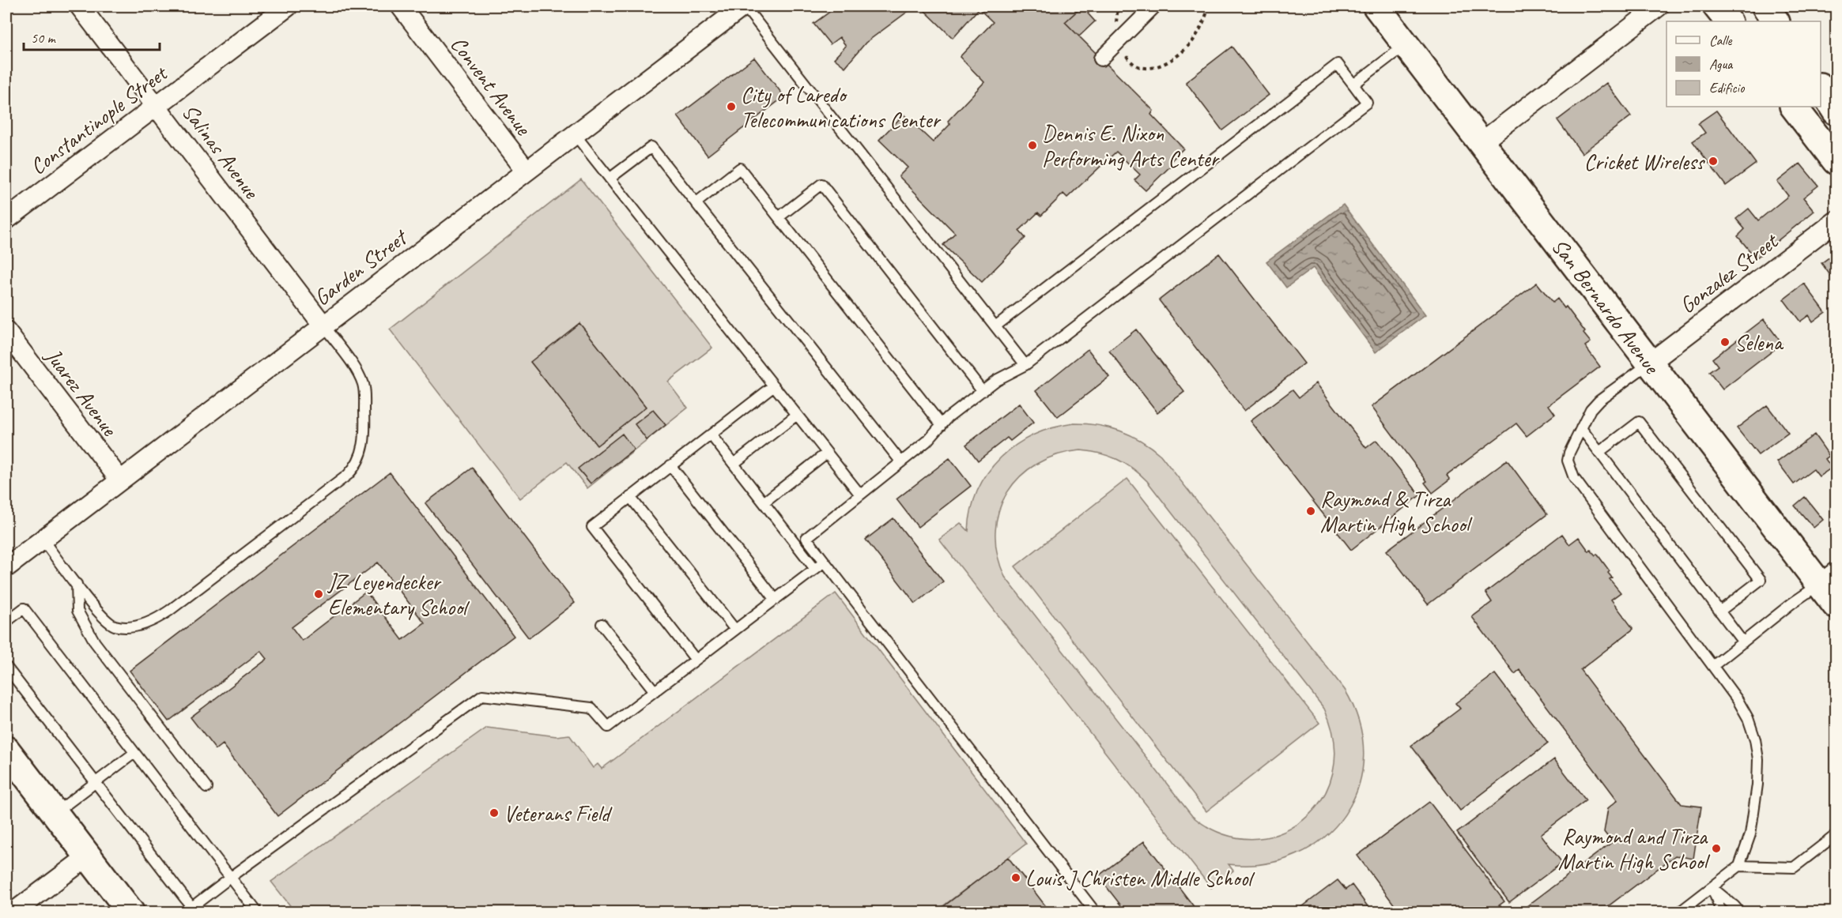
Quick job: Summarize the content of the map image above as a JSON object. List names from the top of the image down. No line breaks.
{"streets":{"main road":["San Bernardo Avenue"],"street":["Convent Avenue","Constantinople Street","Salinas Avenue","Garden Street","Gonzalez Street","Juarez Avenue"]},"crossings":[["Convent Avenue","Garden Street"],["Constantinople Street","Salinas Avenue"],["Salinas Avenue","Garden Street"],["Garden Street","Juarez Avenue"],["Gonzalez Street","San Bernardo Avenue"]],"places":["City of Laredo Telecommunications Center","Dennis E. Nixon Performing Arts Center","Cricket Wireless","Selena","Raymond & Tirza Martin High School","JZ Leyendecker Elementary School","Veterans Field","Raymond and Tirza Martin High School","Louis J Christen Middle School"],"legend":["Calle","Agua","Edificio"],"scale_bar":"50 m"}
